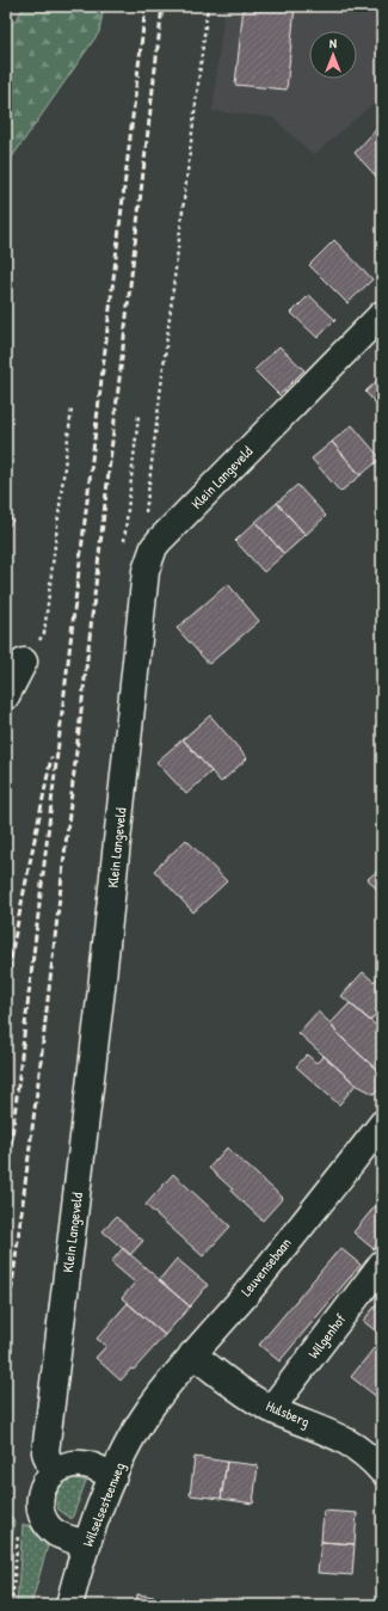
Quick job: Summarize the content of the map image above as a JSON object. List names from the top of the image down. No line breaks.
{"streets":{"street":["Klein Langeveld","Leuvensebaan","Wilgenhof","Hulsberg","Wilselsesteenweg"]},"crossings":[["Klein Langeveld","Wilselsesteenweg"],["Leuvensebaan","Hulsberg"],["Leuvensebaan","Wilselsesteenweg"],["Wilgenhof","Hulsberg"]],"north":"top"}
